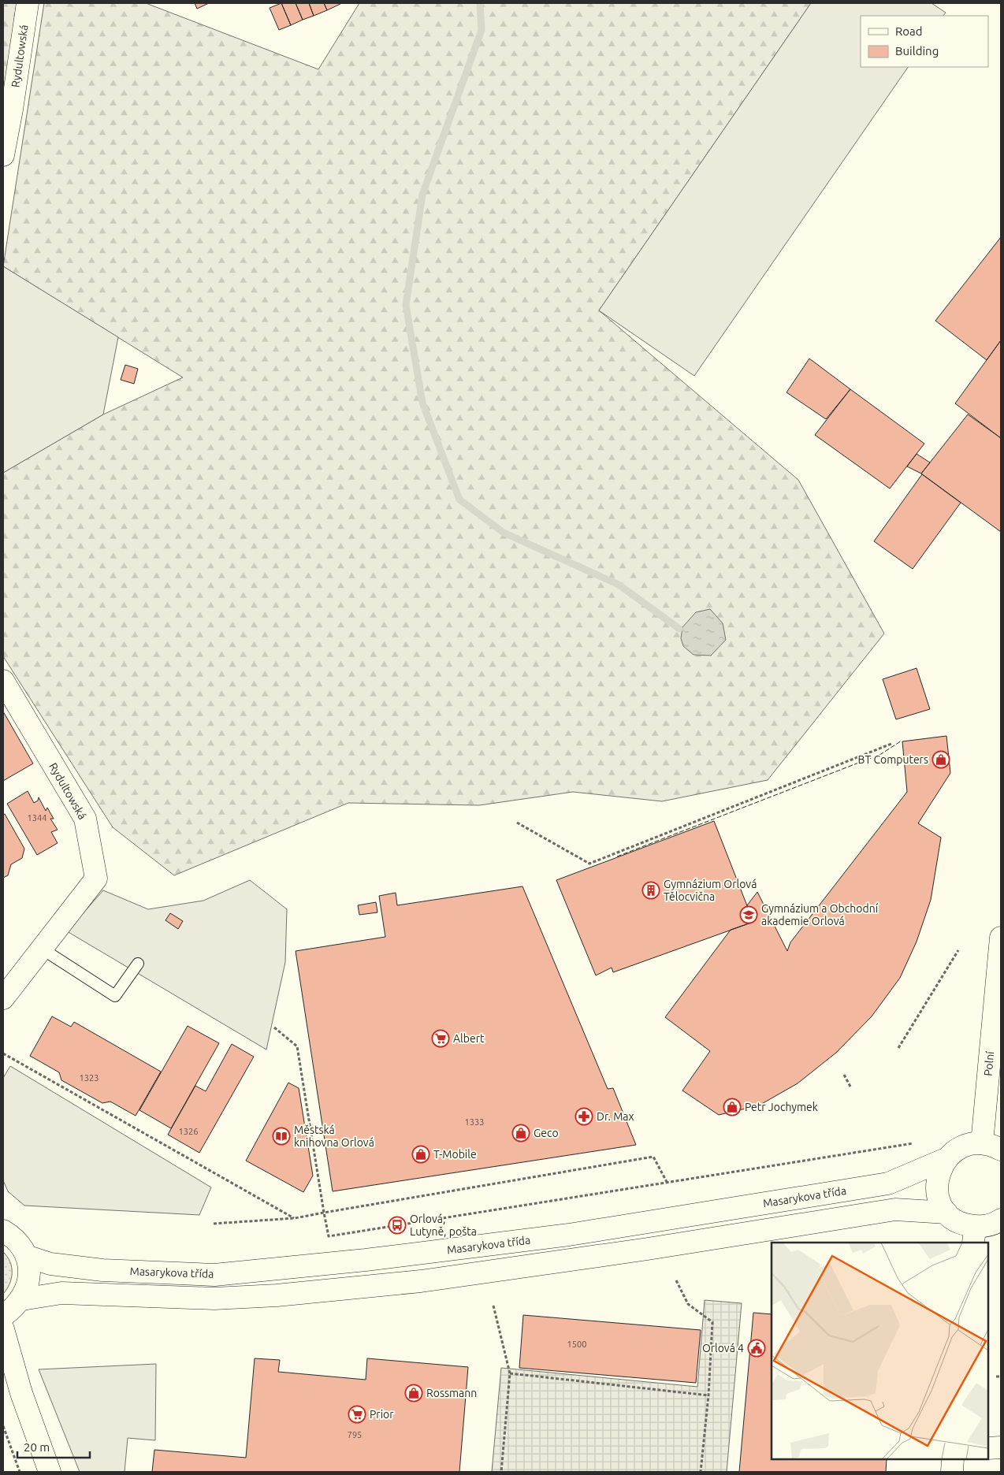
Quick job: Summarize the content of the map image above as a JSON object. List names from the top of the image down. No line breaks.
{"streets":{"street":["Rydultowská","Polní","Masarykova třída"]},"places":{"shop":["BT Computers","Petr Jochymek","Geco","T-Mobile","Rossmann"],"building":["Gymnázium Orlová Tělocvična"],"school or university":["Gymnázium a Obchodní akademie Orlová"],"supermarket":["Albert","Prior"],"pharmacy":["Dr. Max"],"library":["Městská knihovna Orlová"],"bus stop":["Orlová, Lutyně, pošta"],"public building":["Orlová 4"]},"house_numbers":["1344","1323","1333","1326","1500","795"],"legend":["Road","Building"],"scale_bar":"20 m"}
